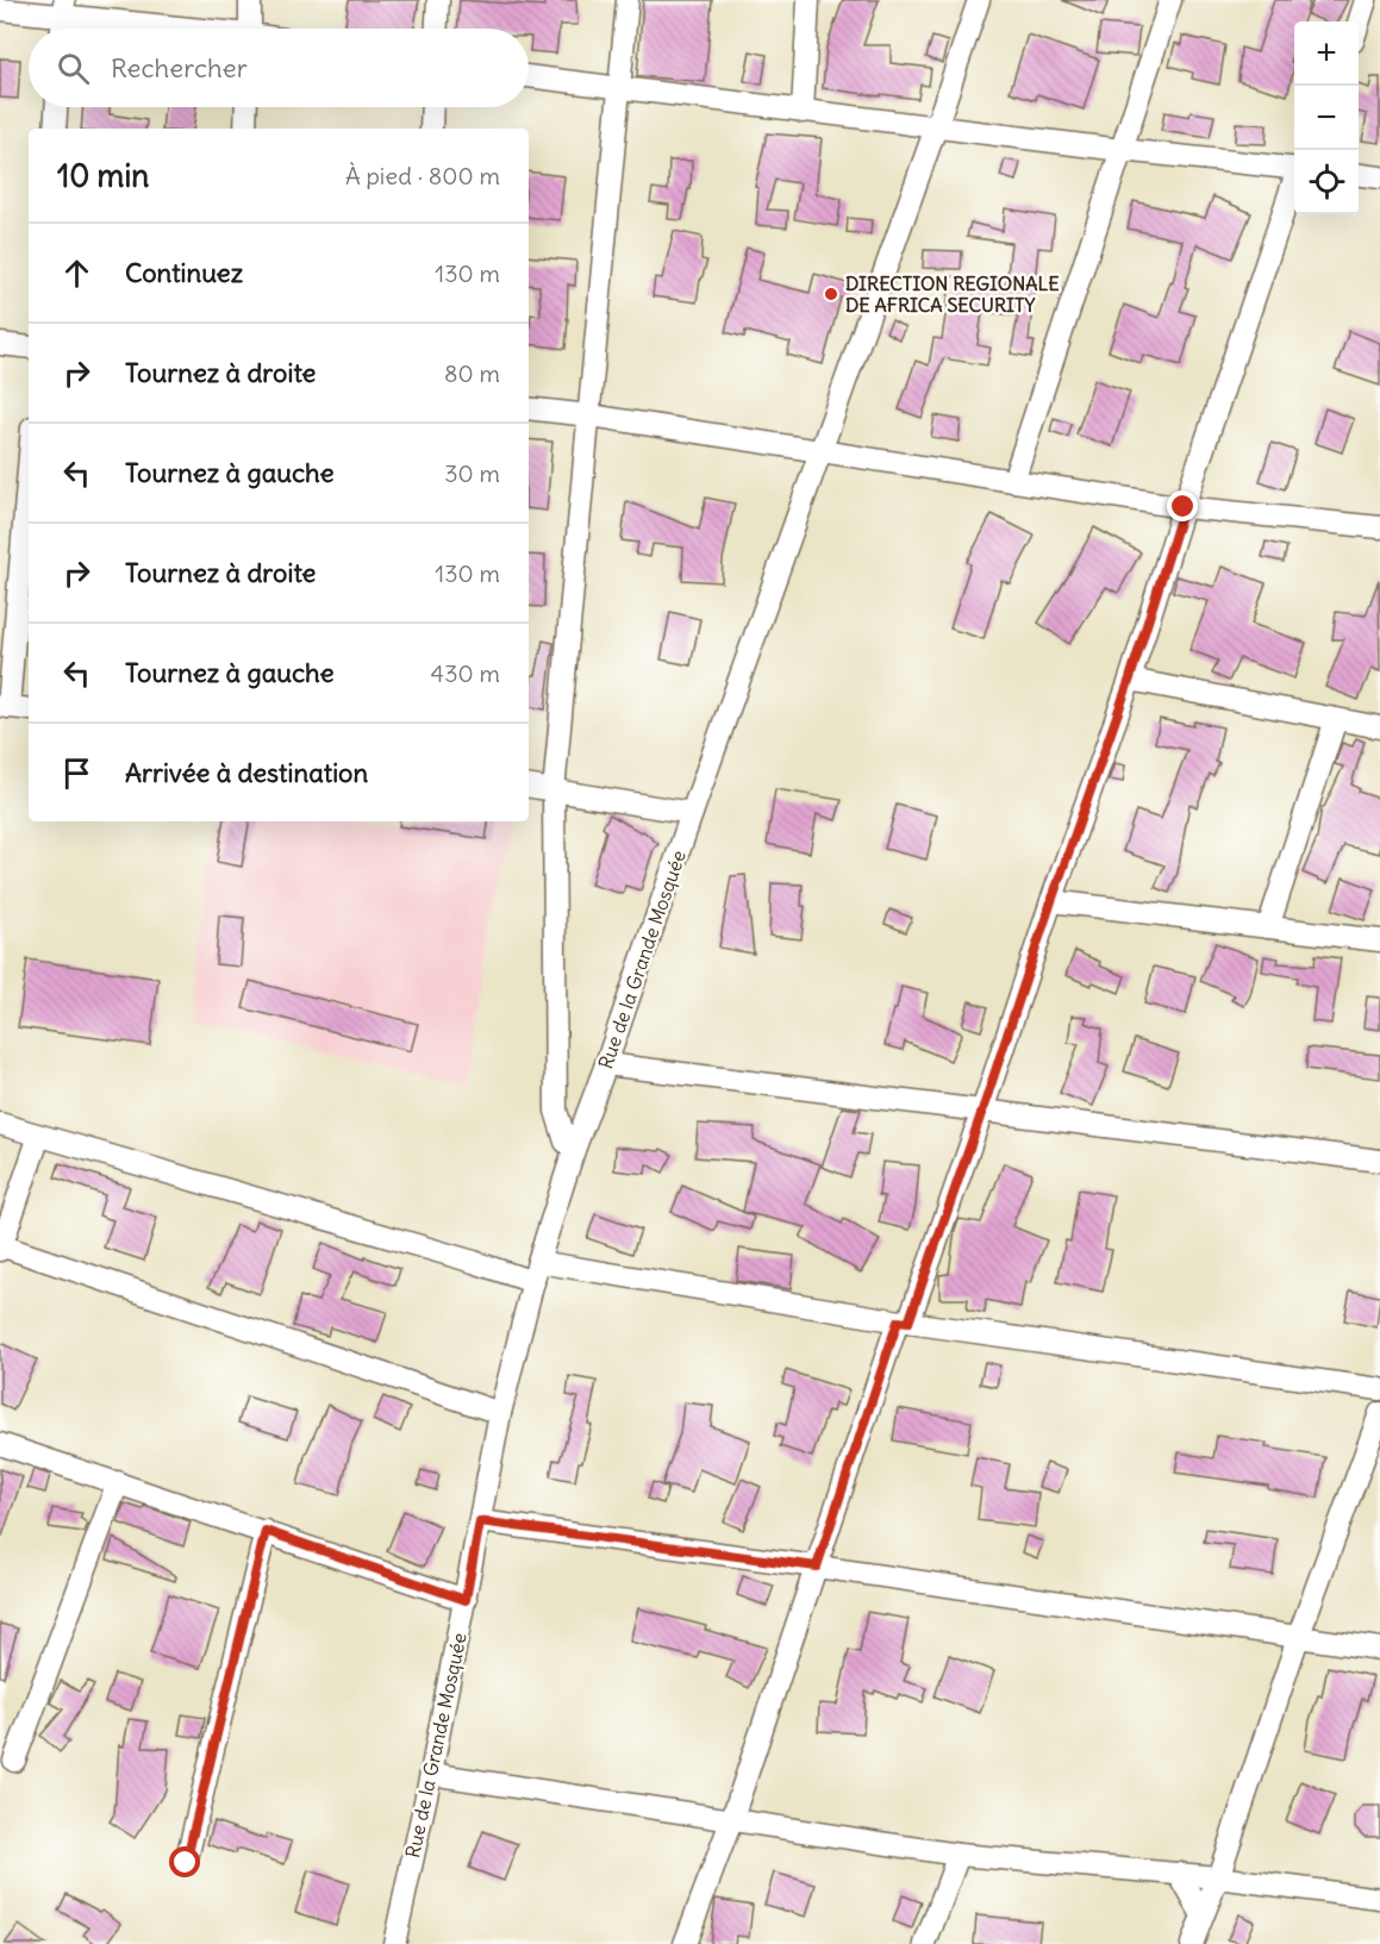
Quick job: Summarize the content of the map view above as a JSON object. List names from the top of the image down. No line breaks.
{"streets":{"street":["Rue de la Grande Mosquée"]},"places":["DIRECTION REGIONALE DE AFRICA SECURITY"],"page":{"map_buttons":["+","−"],"search":"Rechercher","heading":["10 min","À pied · 800 m"],"list":[["Continuez","130 m"],["Tournez à droite","80 m"],["Tournez à gauche","30 m"],["Tournez à droite","130 m"],["Tournez à gauche","430 m"],"Arrivée à destination"]}}
